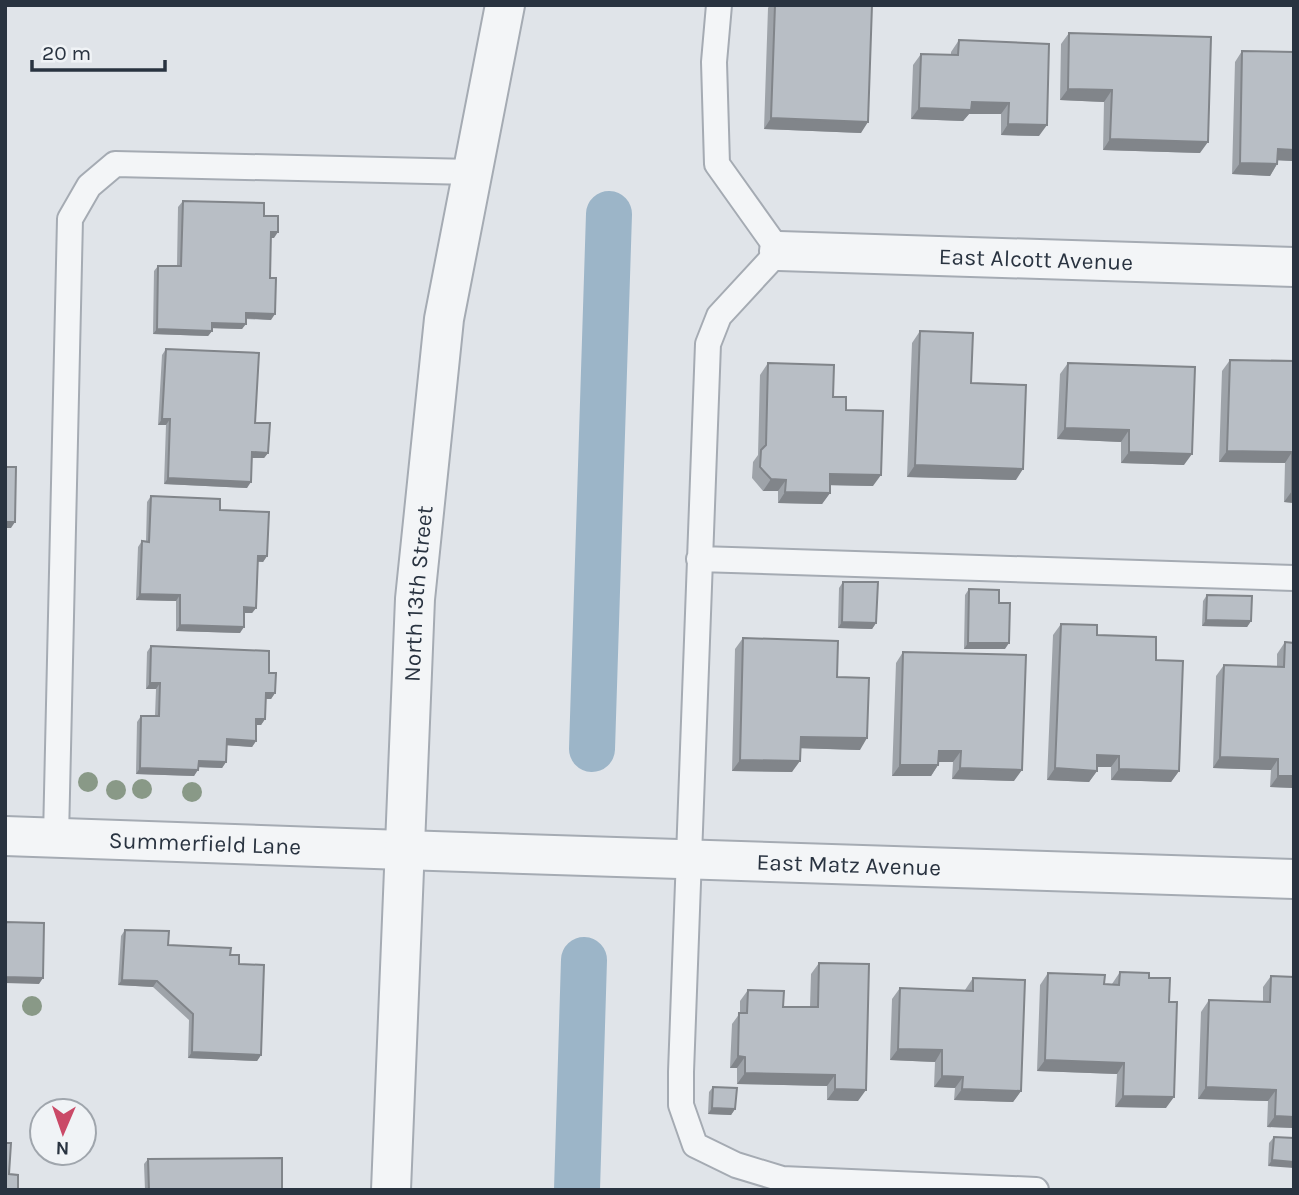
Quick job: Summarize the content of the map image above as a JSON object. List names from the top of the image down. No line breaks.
{"streets":{"street":["East Alcott Avenue","North 13th Street","Summerfield Lane","East Matz Avenue"]},"crossings":[["North 13th Street","Summerfield Lane"],["North 13th Street","East Matz Avenue"],["Summerfield Lane","East Matz Avenue"]],"scale_bar":"20 m","north":"bottom"}
